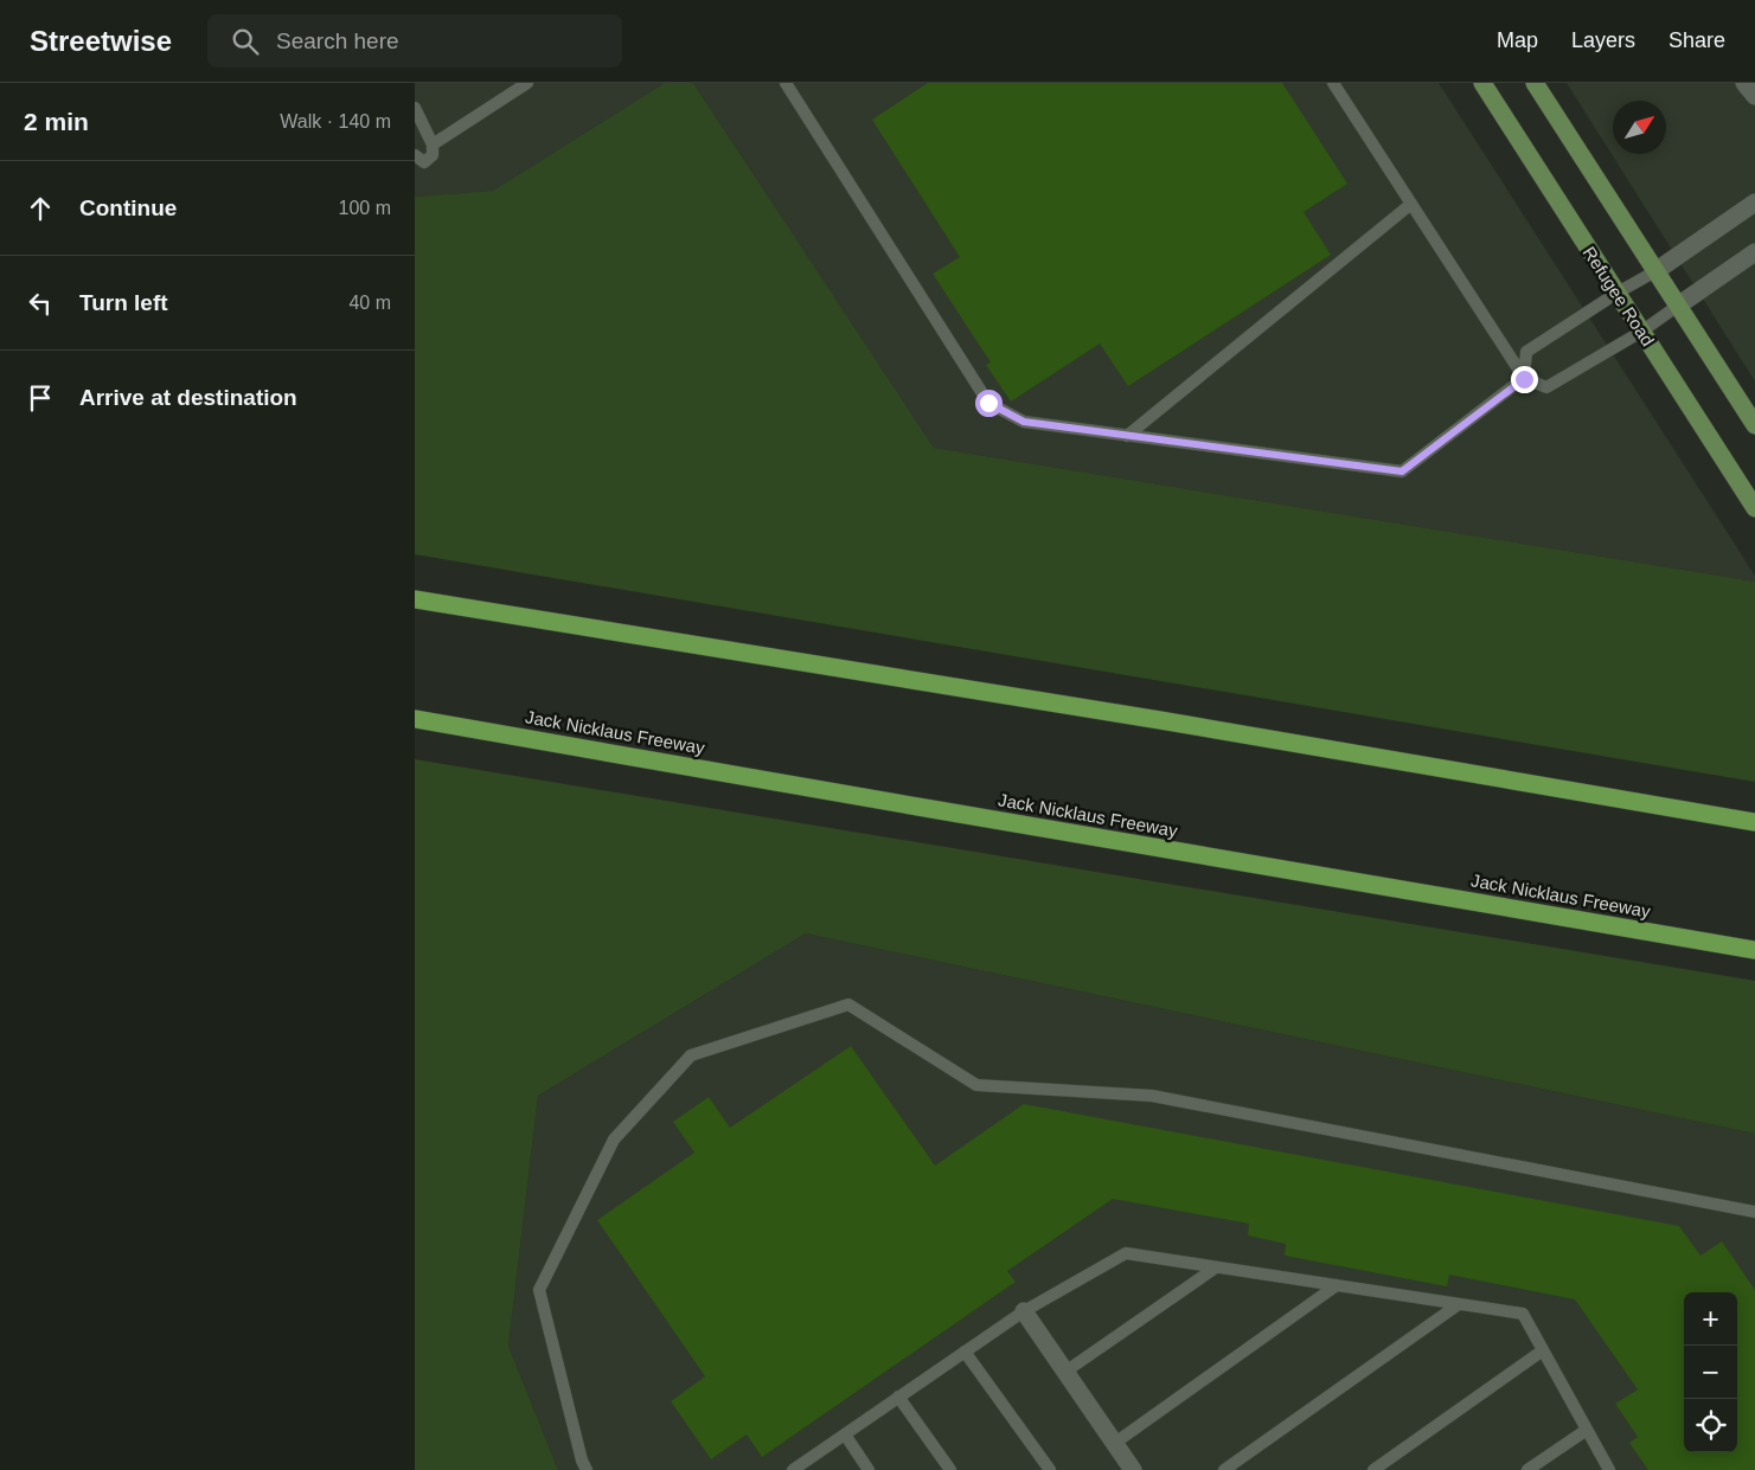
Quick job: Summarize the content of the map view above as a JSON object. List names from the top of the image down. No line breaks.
{"streets":{"highway":["Jack Nicklaus Freeway"],"main road":["Refugee Road"]},"north":"top right","page":{"header":"Streetwise","search":"Search here","nav":["Map","Layers","Share"],"heading":["2 min","Walk · 140 m"],"list":[["Continue","100 m"],["Turn left","40 m"],"Arrive at destination"],"map_buttons":["+","−"]}}
